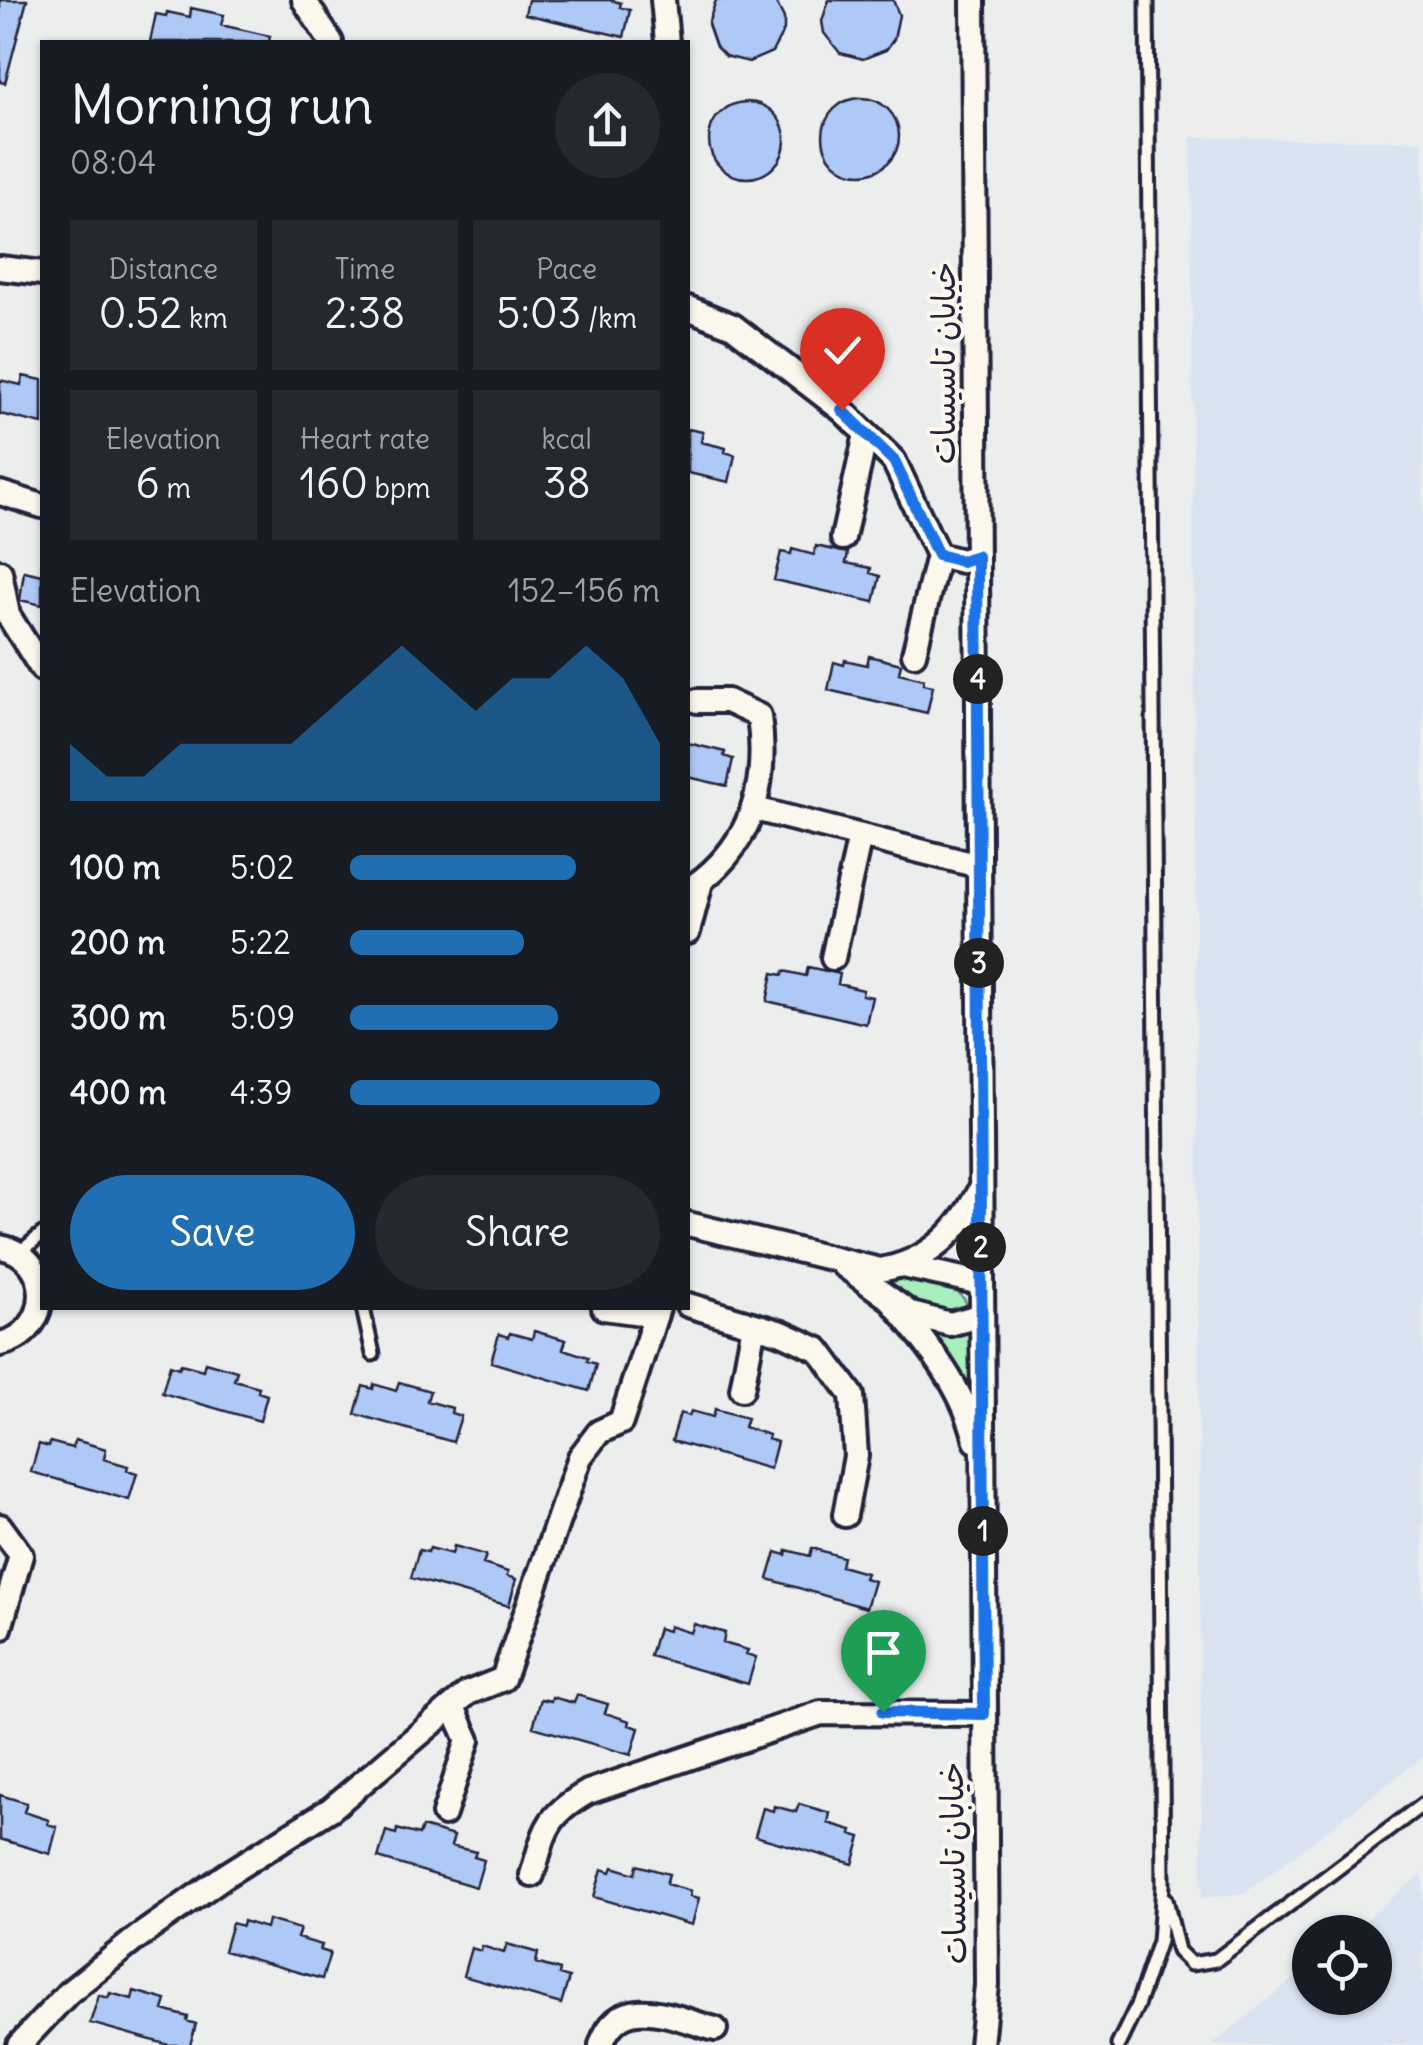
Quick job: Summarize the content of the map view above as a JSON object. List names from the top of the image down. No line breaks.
{"streets":{"street":["خیابان تاسیسات"]},"page":{"heading":["Morning run","08:04"],"stats":[["Distance","0.52 km"],["Time","2:38"],["Pace","5:03 /km"],["Elevation","6 m"],["Heart rate","160 bpm"],["kcal","38"]],"chart":["Elevation","152–156 m"],"pins":["4","3","2","1"],"list":[{"name":"100 m","note":"5:02"},{"name":"200 m","note":"5:22"},{"name":"300 m","note":"5:09"},{"name":"400 m","note":"4:39"}],"buttons":["Save","Share"]}}
